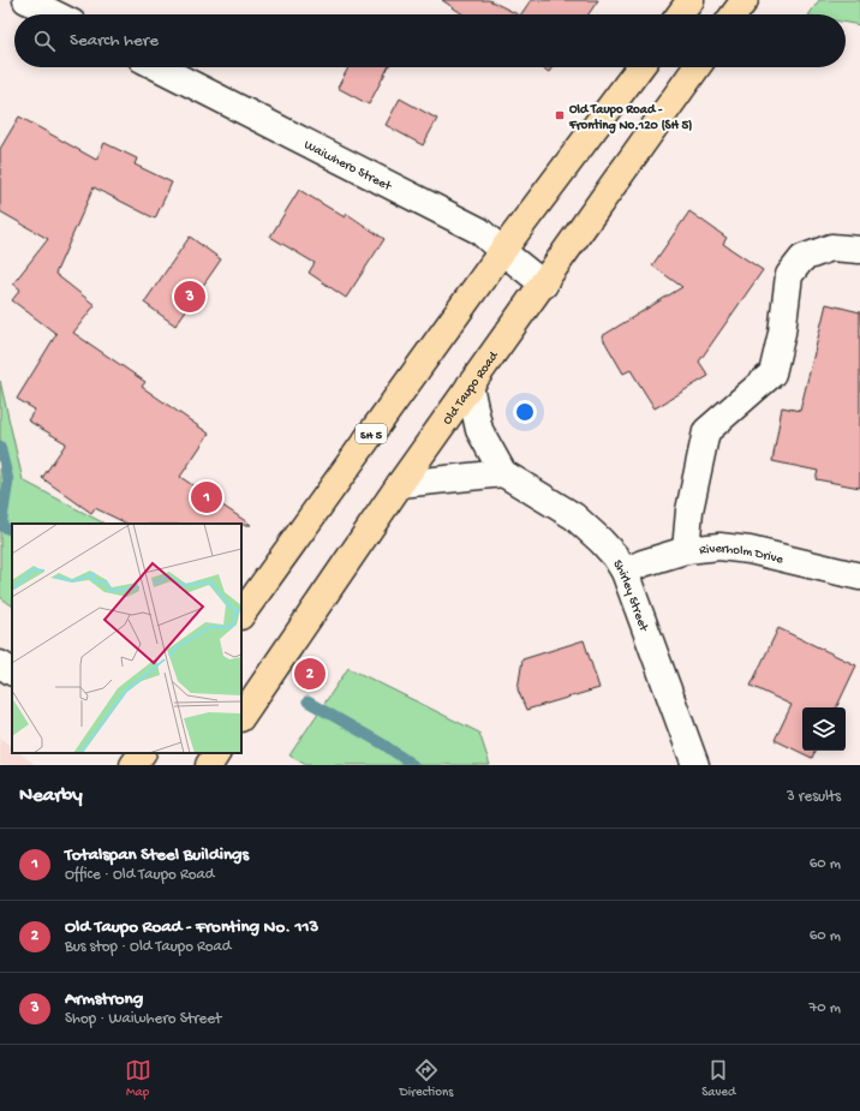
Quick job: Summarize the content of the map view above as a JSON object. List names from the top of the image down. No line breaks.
{"streets":{"highway":["Old Taupo Road","SH 5"],"street":["Waiwhero Street","Riverholm Drive","Shirley Street"]},"crossings":[["Waiwhero Street","Old Taupo Road"],["Waiwhero Street","SH 5"],["Old Taupo Road","Shirley Street"],["Riverholm Drive","Shirley Street"]],"places":{"transit":["Old Taupo Road - Fronting No.120 (SH 5)"]},"page":{"search":"Search here","pins":["3","1","2"],"heading":["Nearby","3 results"],"list":[{"mark":"1","name":"Totalspan Steel Buildings","note":"Office · Old Taupo Road","value":"60 m"},{"mark":"2","name":"Old Taupo Road - Fronting No. 113","note":"Bus stop · Old Taupo Road","value":"60 m"},{"mark":"3","name":"Armstrong","note":"Shop · Waiwhero Street","value":"70 m"}],"nav":["Map","Directions","Saved"]}}
